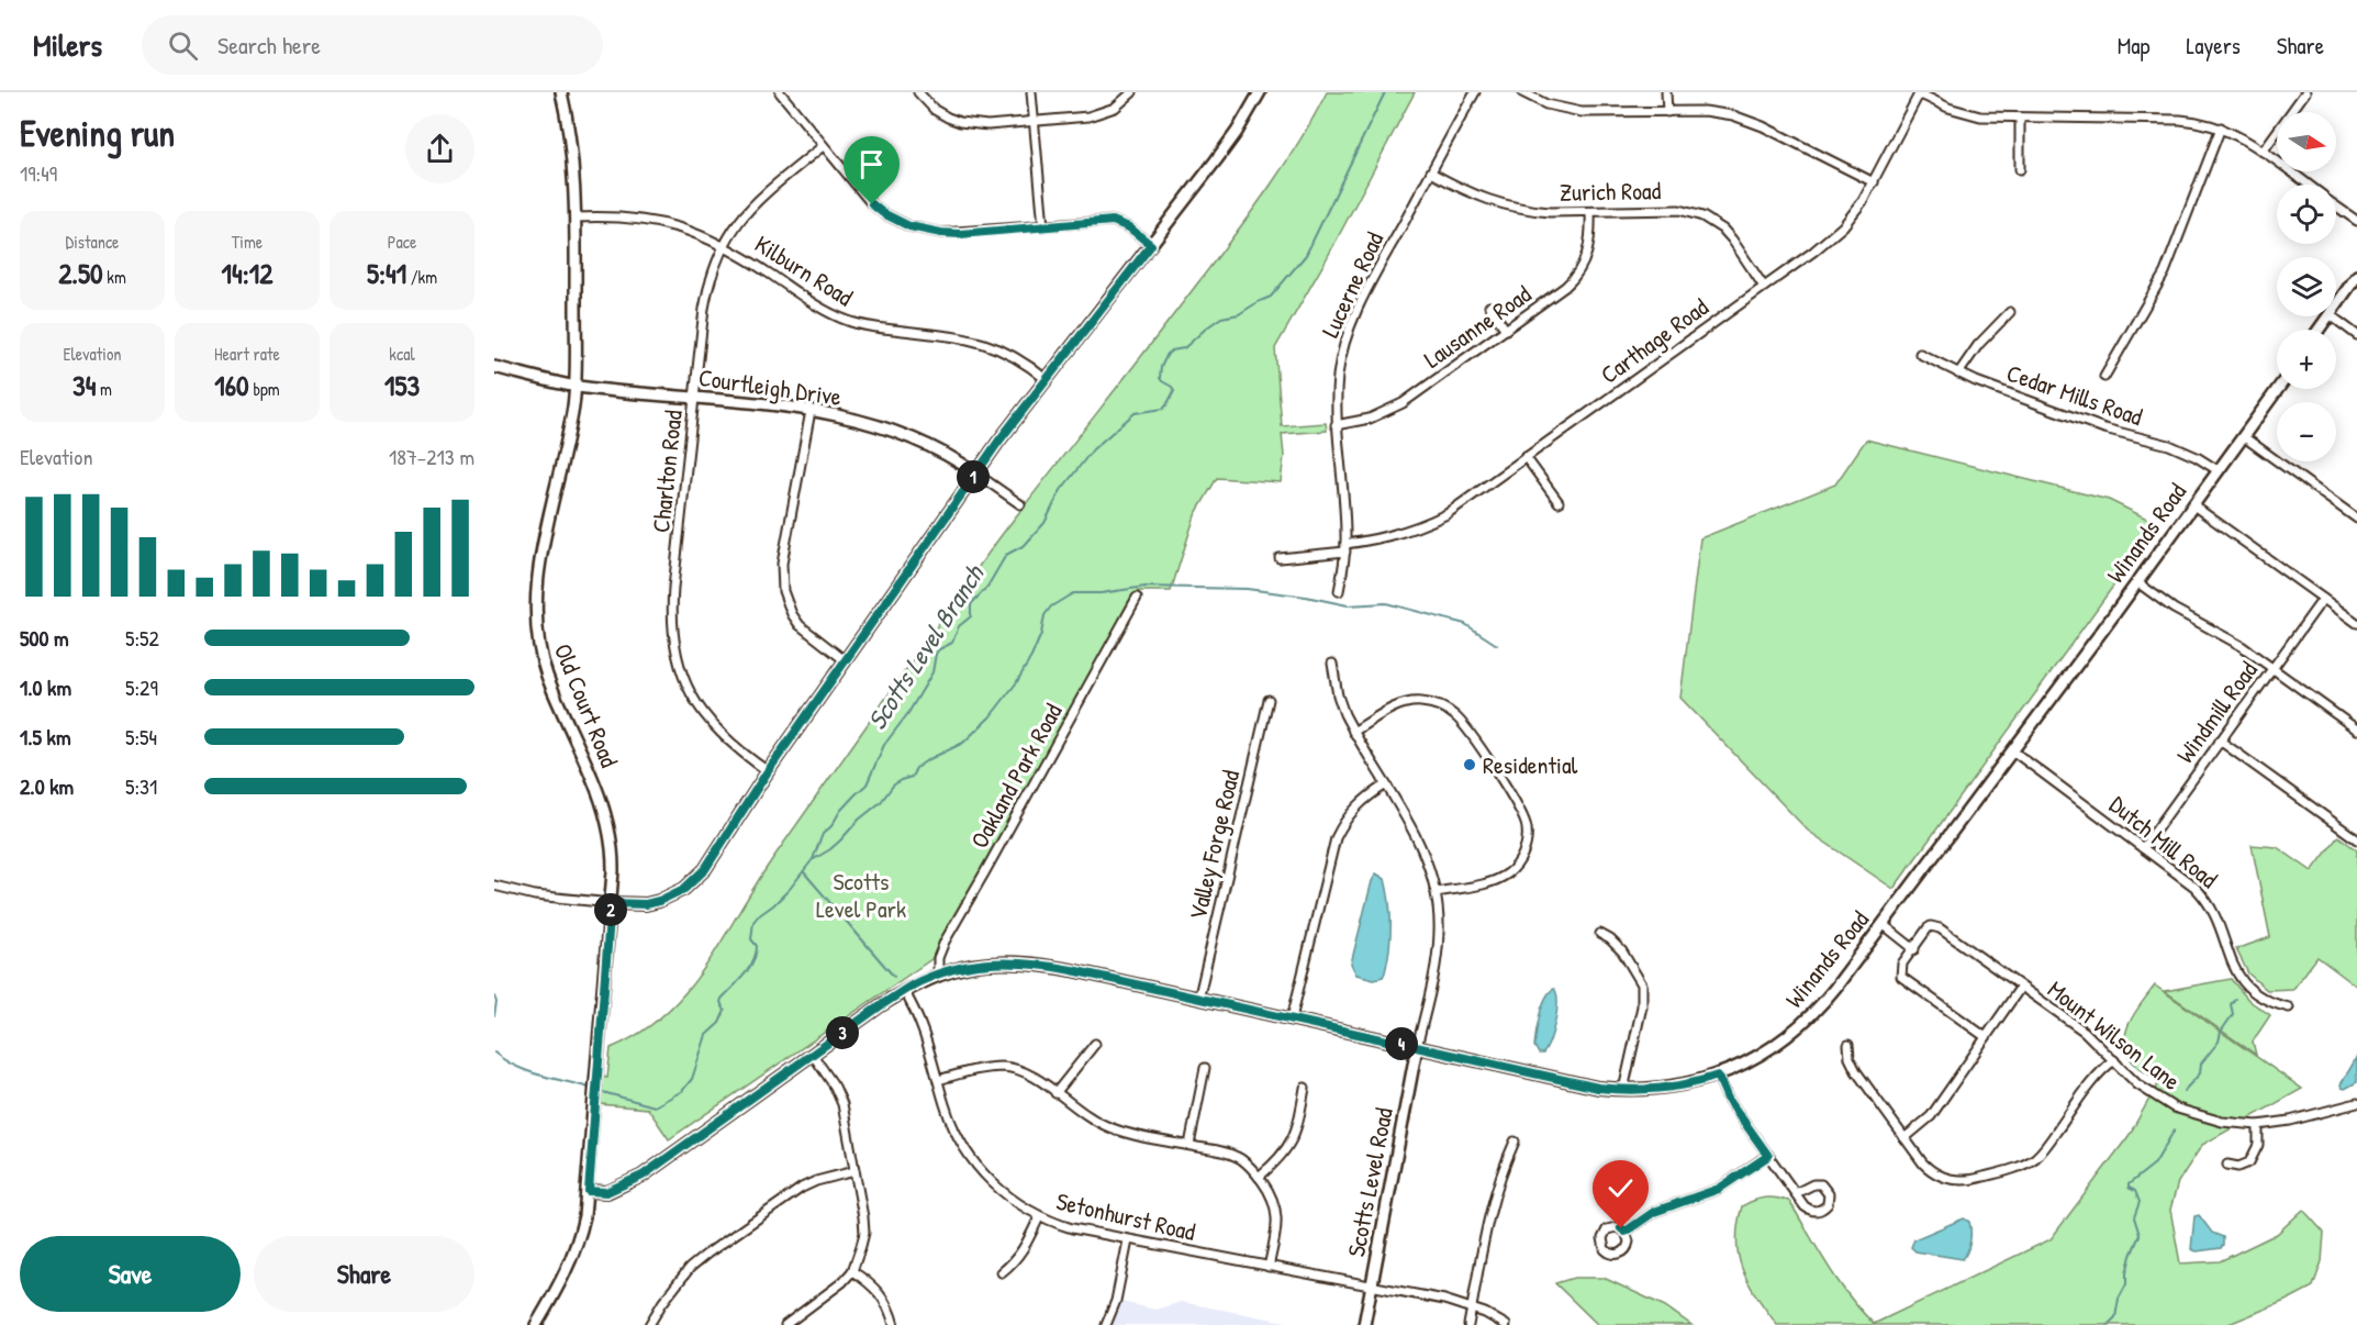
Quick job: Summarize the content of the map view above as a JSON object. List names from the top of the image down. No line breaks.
{"streets":{"street":["Zurich Road","Kilburn Road","Lucerne Road","Lausanne Road","Carthage Road","Courtleigh Drive","Cedar Mills Road","Charlton Road","Winands Road","Old Court Road","Windmill Road","Oakland Park Road","Dutch Mill Road","Valley Forge Road","Mount Wilson Lane","Scotts Level Road","Setonhurst Road"]},"crossings":[["Zurich Road","Lucerne Road"],["Zurich Road","Lausanne Road"],["Zurich Road","Carthage Road"],["Kilburn Road","Charlton Road"],["Kilburn Road","Old Court Road"],["Lucerne Road","Lausanne Road"],["Lucerne Road","Carthage Road"],["Courtleigh Drive","Charlton Road"],["Courtleigh Drive","Old Court Road"],["Cedar Mills Road","Winands Road"],["Winands Road","Old Court Road"],["Winands Road","Oakland Park Road"],["Winands Road","Dutch Mill Road"],["Winands Road","Valley Forge Road"],["Winands Road","Scotts Level Road"],["Winands Road","Setonhurst Road"],["Windmill Road","Dutch Mill Road"],["Scotts Level Road","Setonhurst Road"]],"water":["Scotts Level Branch"],"parks":["Scotts Level Park"],"places":["Residential"],"north":"right","page":{"header":"Milers","search":"Search here","nav":["Map","Layers","Share"],"heading":["Evening run","19:49"],"map_buttons":["+","−"],"stats":[["Distance","2.50 km"],["Time","14:12"],["Pace","5:41 /km"],["Elevation","34 m"],["Heart rate","160 bpm"],["kcal","153"]],"chart":["Elevation","187–213 m"],"pins":["1","2","3","4"],"list":[{"name":"500 m","note":"5:52"},{"name":"1.0 km","note":"5:29"},{"name":"1.5 km","note":"5:54"},{"name":"2.0 km","note":"5:31"}],"buttons":["Save","Share"]}}
